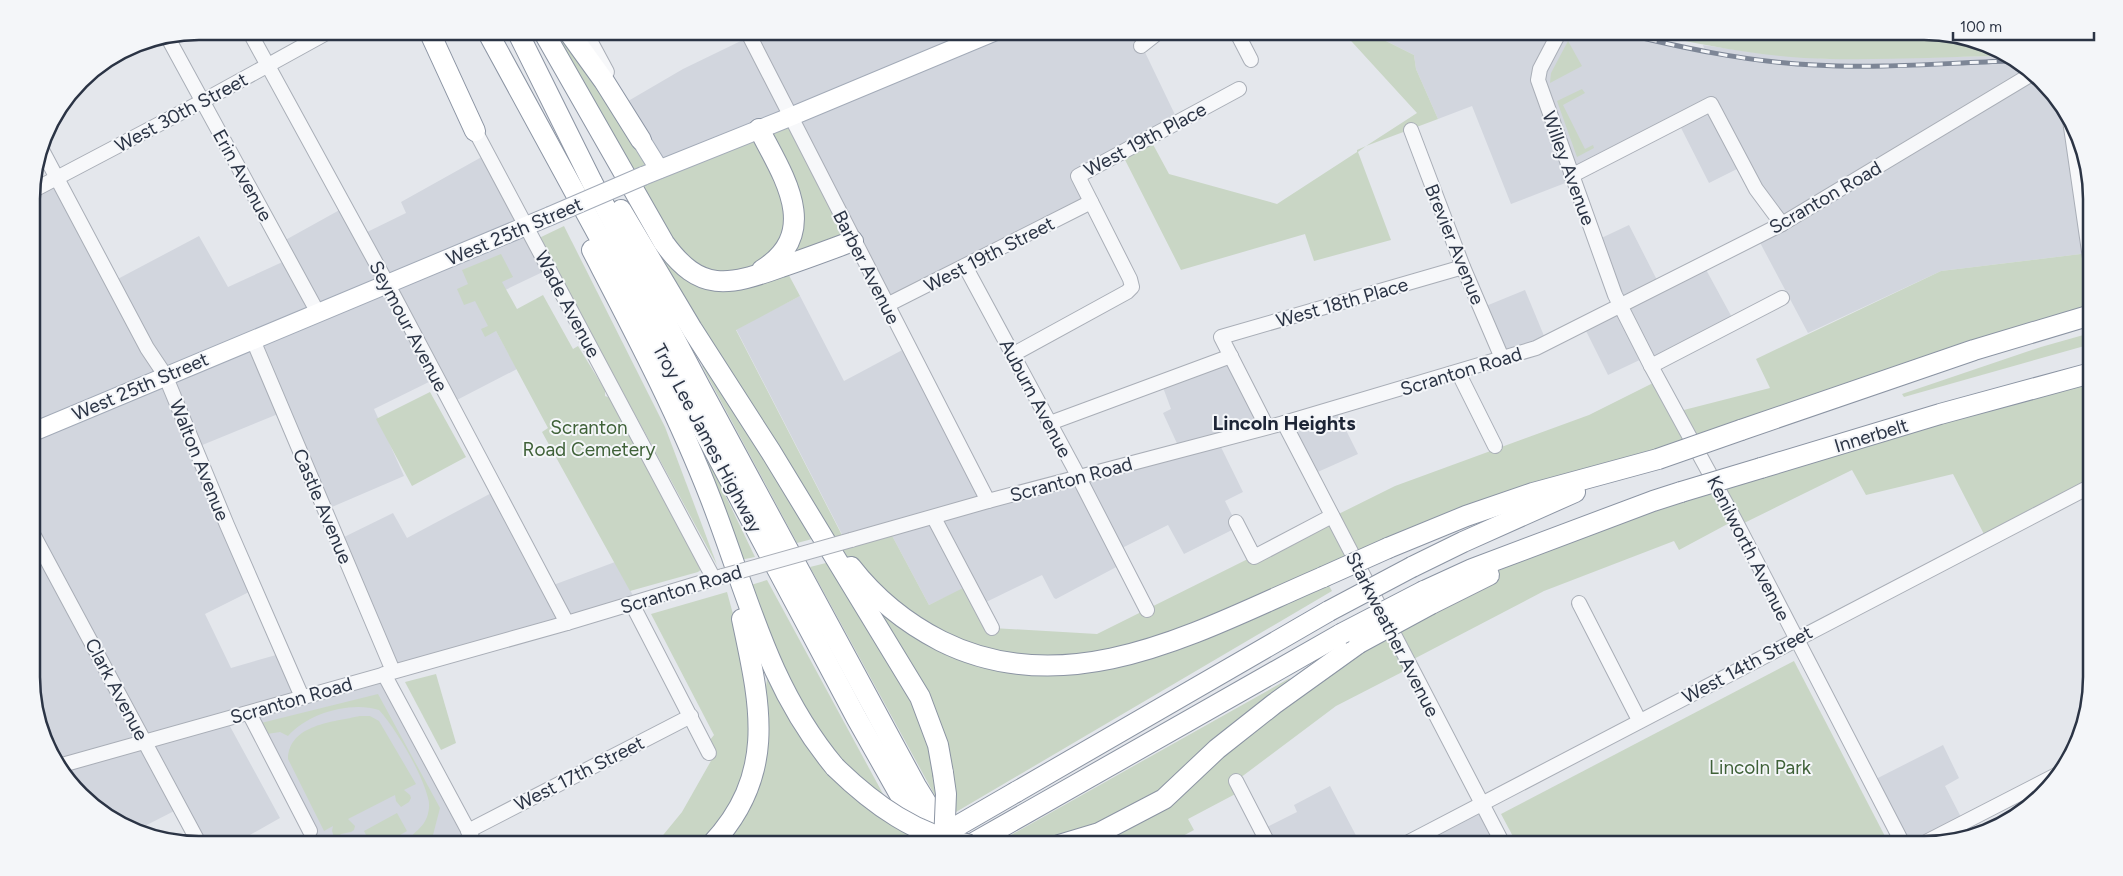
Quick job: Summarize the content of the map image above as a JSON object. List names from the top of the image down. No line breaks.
{"streets":{"highway":["Innerbelt","Troy Lee James Highway"],"main road":["West 25th Street"],"street":["West 30th Street","West 19th Place","Willey Avenue","Erin Avenue","Scranton Road","Brevier Avenue","West 19th Street","Barber Avenue","West 18th Place","Wade Avenue","Seymour Avenue","Auburn Avenue","Walton Avenue","Castle Avenue","Kenilworth Avenue","Starkweather Avenue","West 14th Street","Clark Avenue","West 17th Street"]},"crossings":[["West 30th Street","Erin Avenue"],["West 30th Street","Seymour Avenue"],["West 30th Street","Walton Avenue"],["West 19th Place","West 19th Street"],["Willey Avenue","Scranton Road"],["Willey Avenue","Kenilworth Avenue"],["Erin Avenue","West 25th Street"],["Scranton Road","Brevier Avenue"],["Scranton Road","Barber Avenue"],["Scranton Road","Wade Avenue"],["Scranton Road","Seymour Avenue"],["Scranton Road","Auburn Avenue"],["Scranton Road","Walton Avenue"],["Scranton Road","Castle Avenue"],["Scranton Road","Kenilworth Avenue"],["Scranton Road","Starkweather Avenue"],["Scranton Road","Clark Avenue"],["West 25th Street","Barber Avenue"],["West 25th Street","Wade Avenue"],["West 25th Street","Seymour Avenue"],["West 25th Street","Walton Avenue"],["West 25th Street","Castle Avenue"],["Brevier Avenue","West 18th Place"],["West 19th Street","Barber Avenue"],["West 19th Street","Auburn Avenue"],["Castle Avenue","West 17th Street"],["Kenilworth Avenue","West 14th Street"],["Starkweather Avenue","West 14th Street"]],"districts":["Lincoln Heights"],"parks":["Scranton Road Cemetery","Lincoln Park"],"scale_bar":"100 m"}
